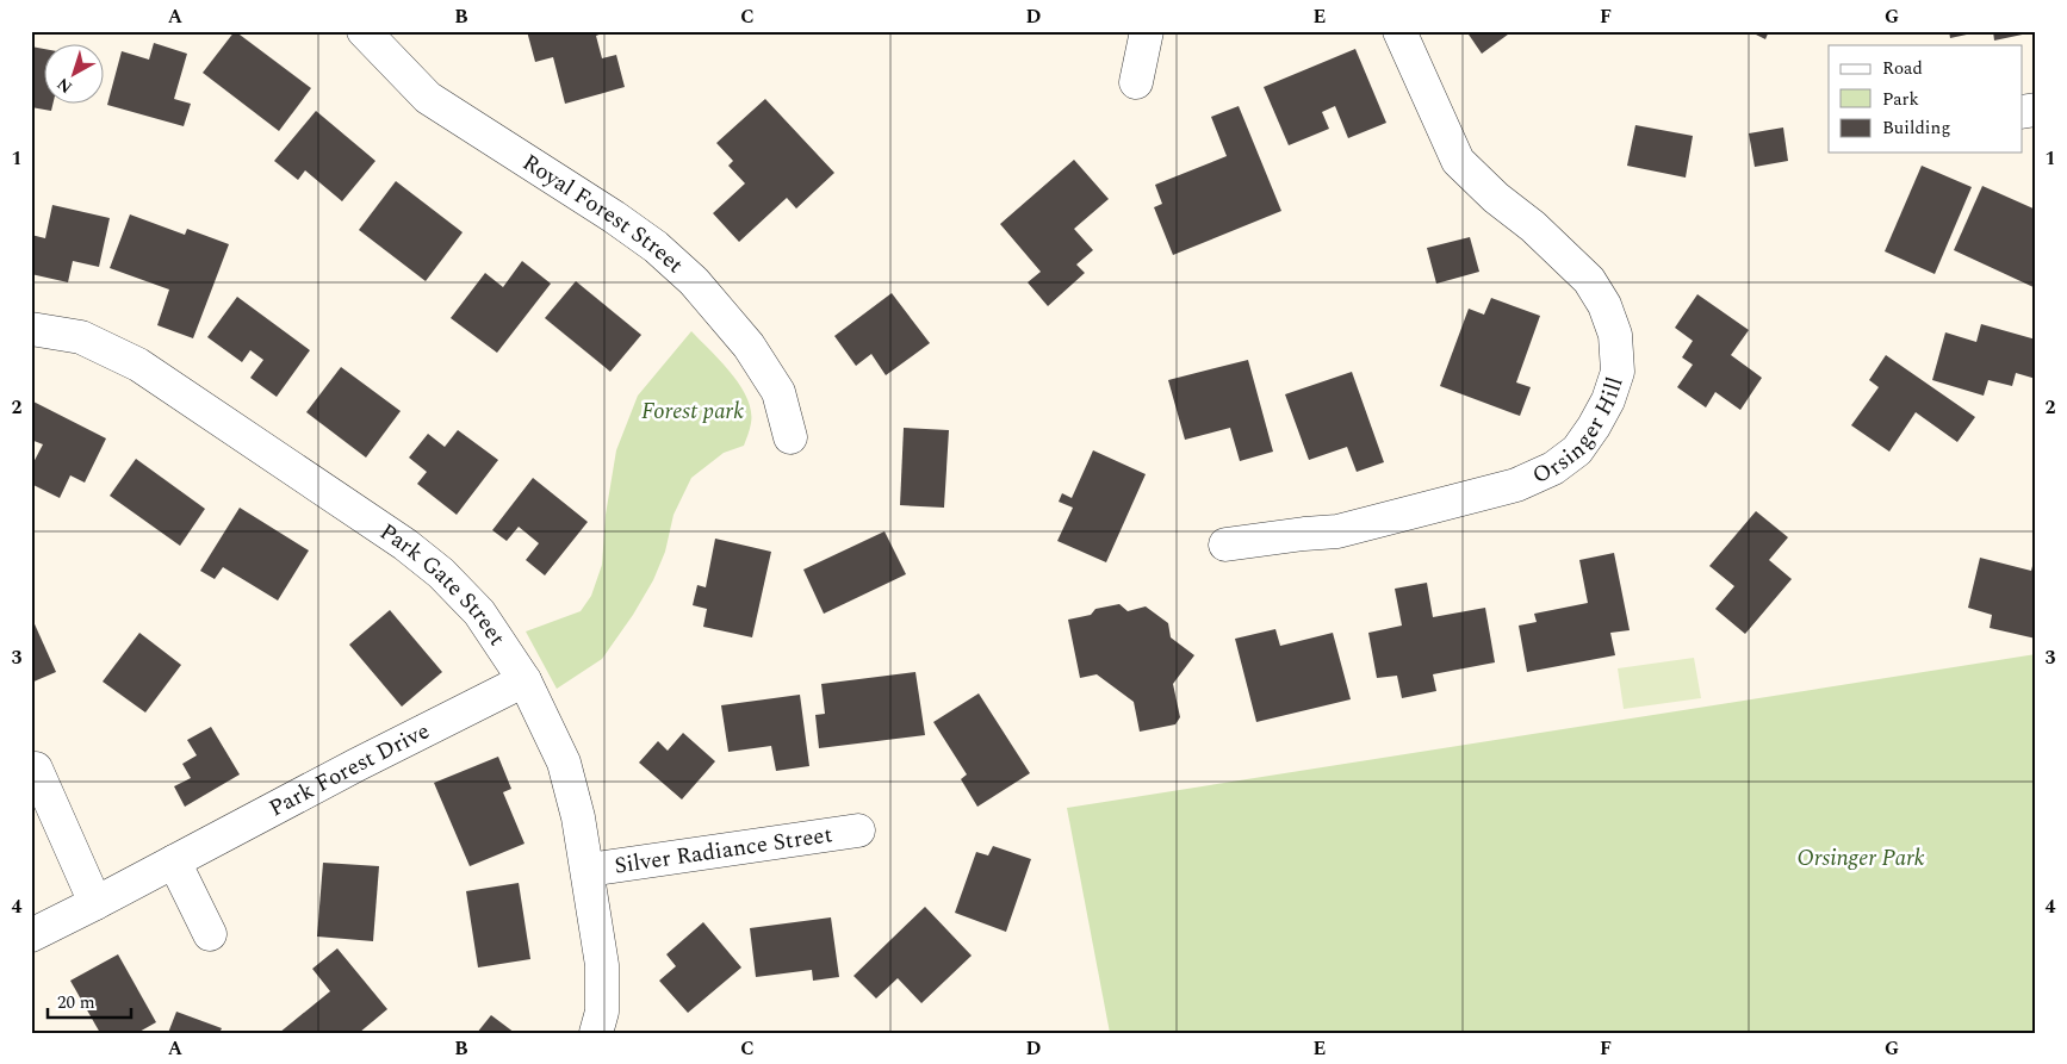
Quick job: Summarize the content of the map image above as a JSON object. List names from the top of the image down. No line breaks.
{"streets":{"street":["Royal Forest Street","Orsinger Hill","Park Gate Street","Park Forest Drive","Silver Radiance Street"]},"crossings":[["Park Gate Street","Park Forest Drive"],["Park Gate Street","Silver Radiance Street"]],"parks":["Forest park","Orsinger Park"],"legend":["Road","Park","Building"],"scale_bar":"20 m","north":"bottom left","grid":{"columns":["A","B","C","D","E","F","G"],"rows":["1","2","3","4"]}}
